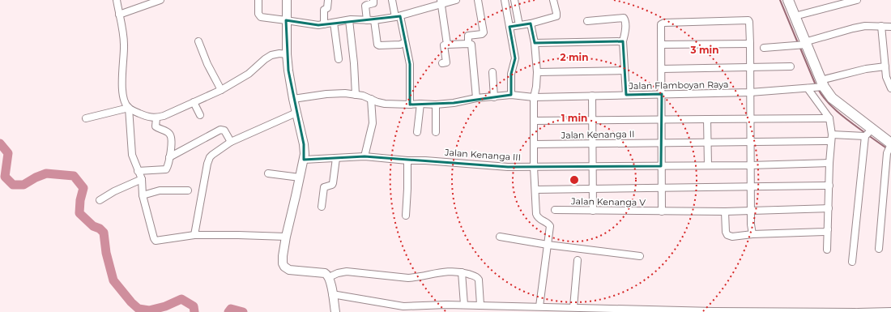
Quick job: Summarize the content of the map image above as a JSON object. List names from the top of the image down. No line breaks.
{"streets":{"street":["Jalan Flamboyan Raya","Jalan Kenanga II","Jalan Kenanga III","Jalan Kenanga V"]},"rings":["3 min","2 min","1 min"]}
